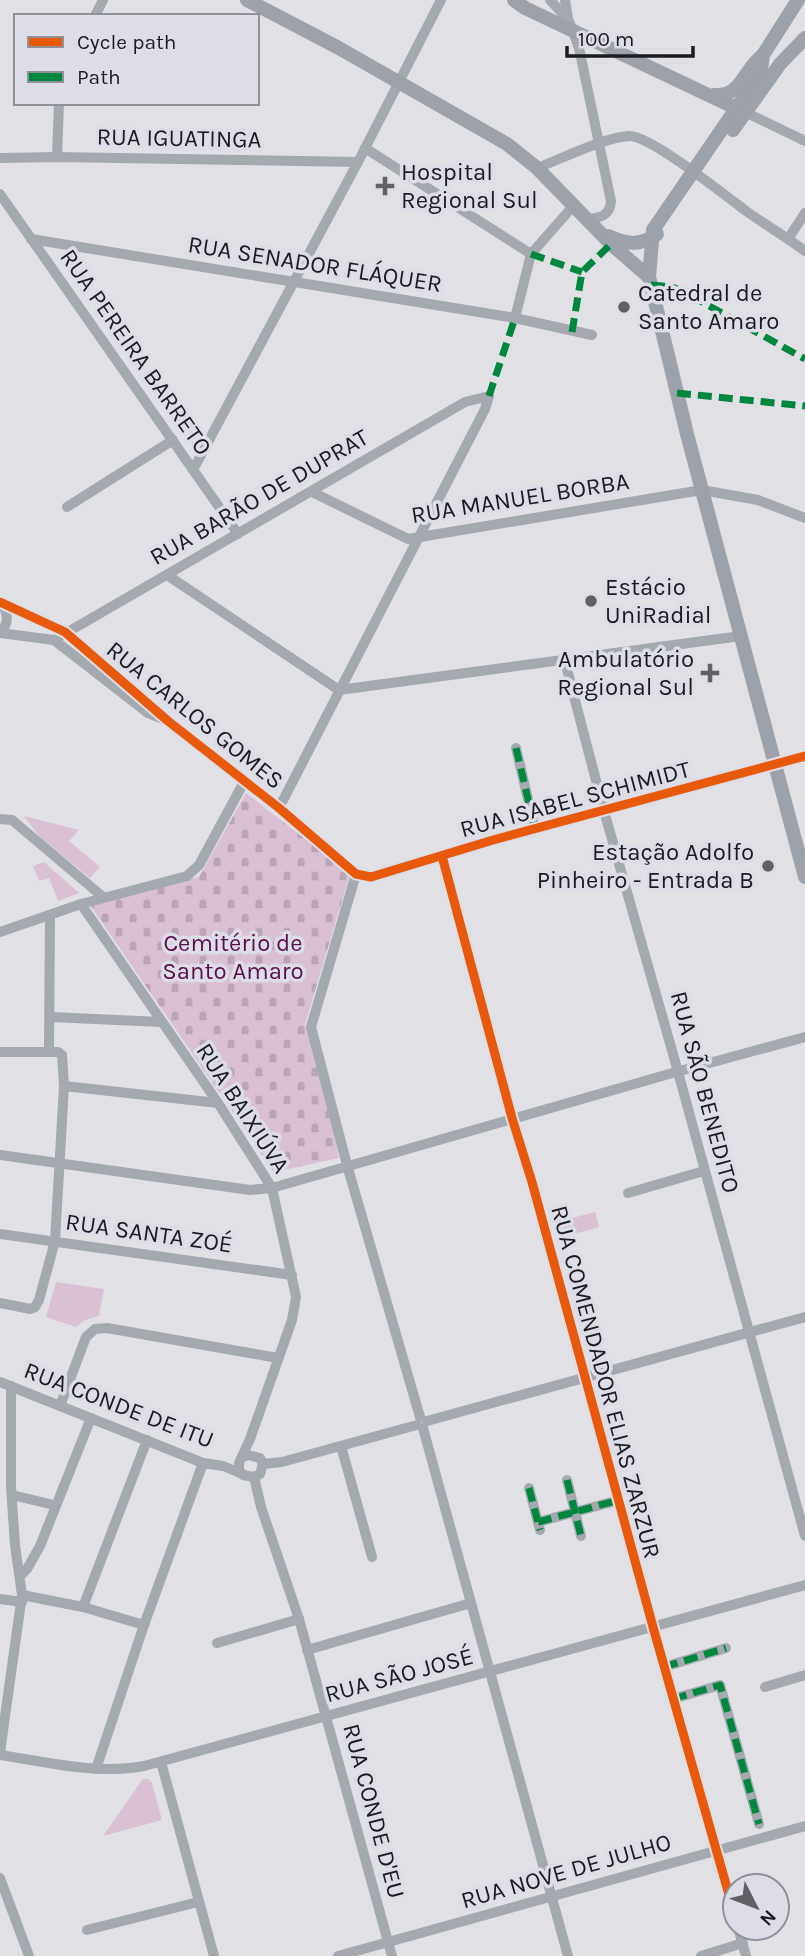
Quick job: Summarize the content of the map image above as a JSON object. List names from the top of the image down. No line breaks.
{"streets":{"street":["RUA IGUATINGA","RUA SENADOR FLÁQUER","RUA PEREIRA BARRETO","RUA BARÃO DE DUPRAT","RUA MANUEL BORBA","RUA CARLOS GOMES","RUA ISABEL SCHIMIDT","RUA SÃO BENEDITO","RUA BAIXIÚVA","RUA SANTA ZOÉ","RUA COMENDADOR ELIAS ZARZUR","RUA CONDE DE ITU","RUA SÃO JOSÉ","RUA CONDE D'EU","RUA NOVE DE JULHO"]},"crossings":[["RUA SENADOR FLÁQUER","RUA PEREIRA BARRETO"],["RUA PEREIRA BARRETO","RUA BARÃO DE DUPRAT"],["RUA BARÃO DE DUPRAT","RUA MANUEL BORBA"],["RUA BARÃO DE DUPRAT","RUA CARLOS GOMES"],["RUA CARLOS GOMES","RUA ISABEL SCHIMIDT"],["RUA ISABEL SCHIMIDT","RUA SÃO BENEDITO"],["RUA ISABEL SCHIMIDT","RUA COMENDADOR ELIAS ZARZUR"],["RUA BAIXIÚVA","RUA SANTA ZOÉ"],["RUA COMENDADOR ELIAS ZARZUR","RUA SÃO JOSÉ"],["RUA COMENDADOR ELIAS ZARZUR","RUA NOVE DE JULHO"],["RUA CONDE DE ITU","RUA CONDE D'EU"],["RUA SÃO JOSÉ","RUA CONDE D'EU"],["RUA CONDE D'EU","RUA NOVE DE JULHO"]],"parks":["Cemitério de Santo Amaro"],"places":{"health":["Hospital Regional Sul","Ambulatório Regional Sul"],"other":["Catedral de Santo Amaro","Estácio UniRadial","Estação Adolfo Pinheiro - Entrada B"]},"legend":["Cycle path","Path"],"scale_bar":"100 m","north":"bottom right"}
